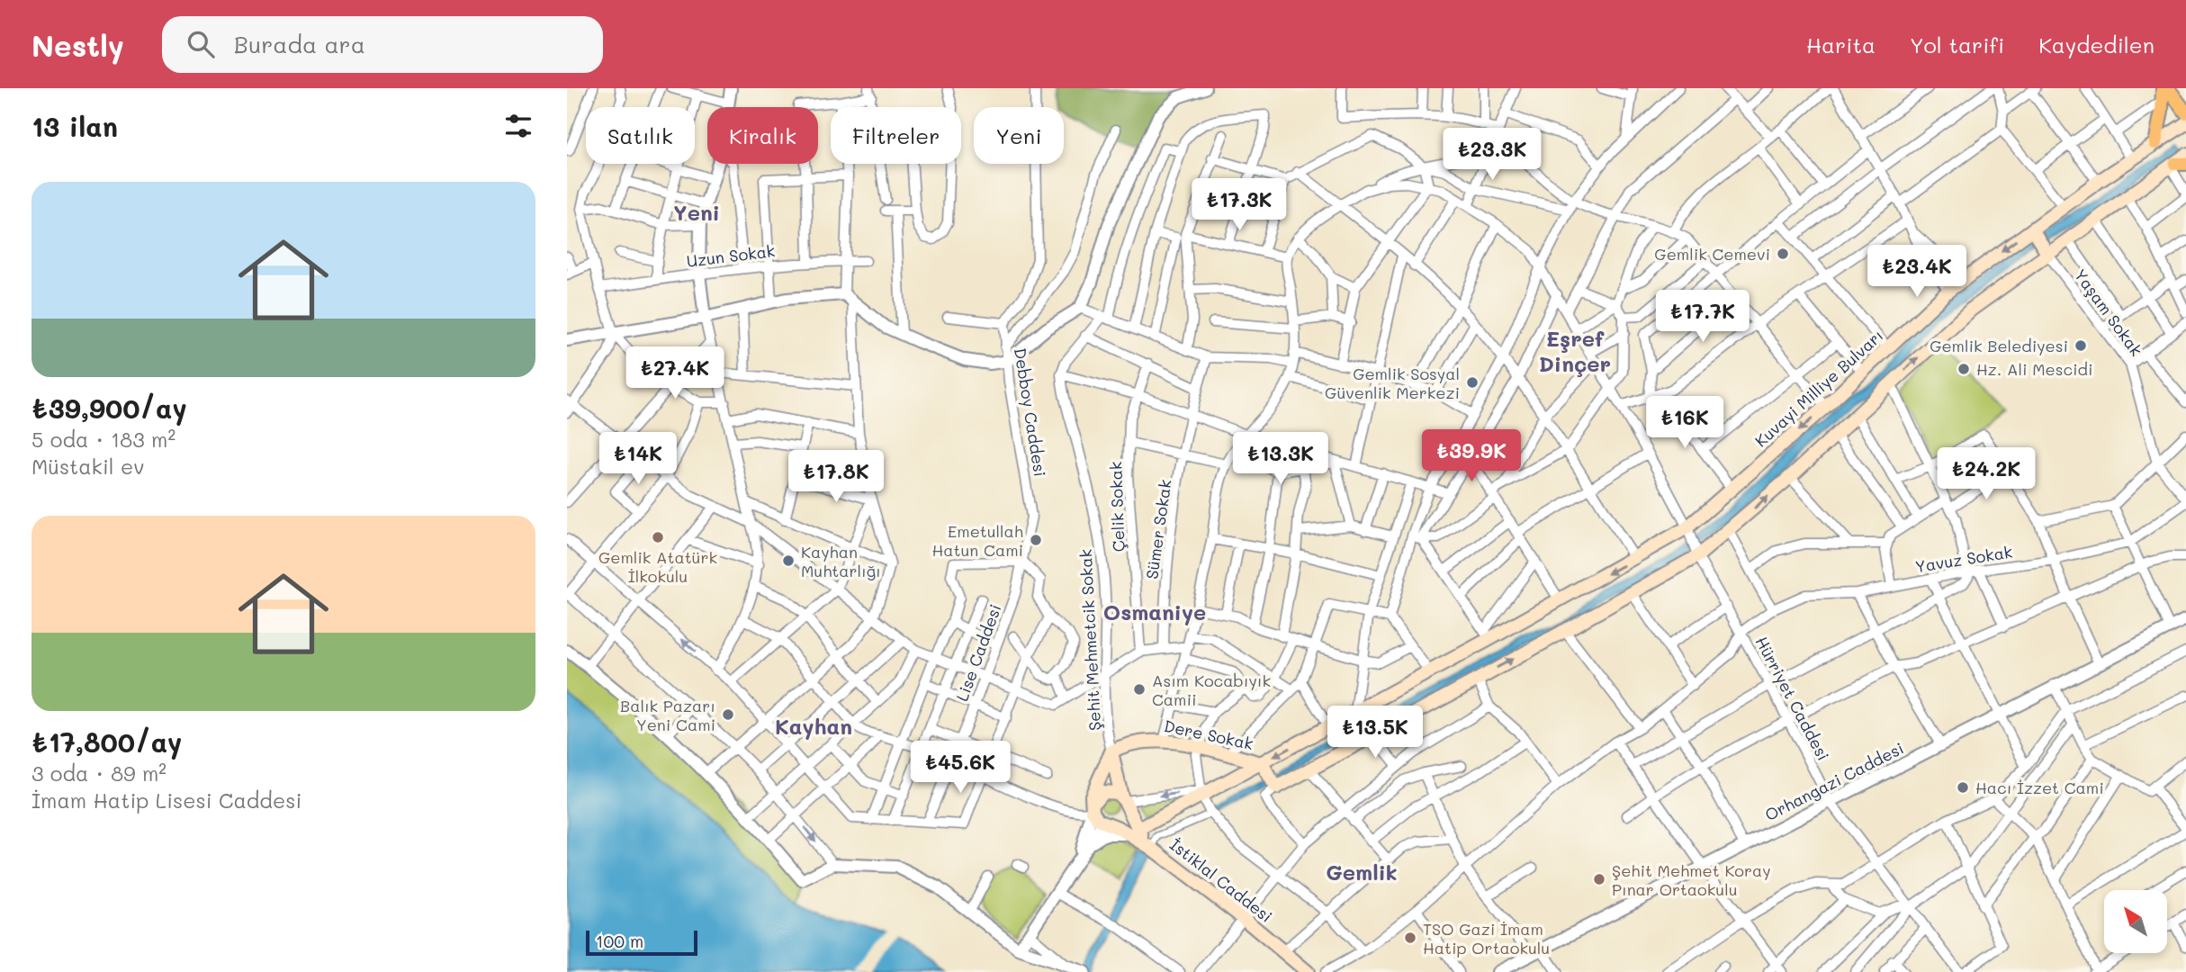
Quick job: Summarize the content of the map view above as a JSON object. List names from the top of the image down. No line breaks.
{"streets":{"main road":["Kuvayi Milliye Bulvarı","Dere Sokak","İstiklal Caddesi"],"street":["Uzun Sokak","Yaşam Sokak","Debboy Caddesi","Çelik Sokak","Sümer Sokak","Yavuz Sokak","Şehit Mehmetcik Sokak","Lise Caddesi","Hürriyet Caddesi","Orhangazi Caddesi"]},"crossings":[["Yaşam Sokak","Kuvayi Milliye Bulvarı"],["Kuvayi Milliye Bulvarı","Hürriyet Caddesi"],["Kuvayi Milliye Bulvarı","Dere Sokak"],["Debboy Caddesi","Lise Caddesi"],["Yavuz Sokak","Hürriyet Caddesi"],["Şehit Mehmetcik Sokak","Dere Sokak"],["Hürriyet Caddesi","Orhangazi Caddesi"]],"districts":["Yeni","Eşref Dinçer","Osmaniye","Kayhan","Gemlik"],"places":["Gemlik Cemevi","Gemlik Belediyesi","Hz. Ali Mescidi","Gemlik Sosyal Güvenlik Merkezi","Gemlik Atatürk İlkokulu","Emetullah Hatun Cami","Kayhan Muhtarlığı","Asım Kocabıyık Camii","Balık Pazarı Yeni Cami","Hacı İzzet Cami","Şehit Mehmet Koray Pınar Ortaokulu","TSO Gazi İmam Hatip Ortaokulu"],"scale_bar":"100 m","north":"top left","page":{"header":"Nestly","search":"Burada ara","nav":["Harita","Yol tarifi","Kaydedilen"],"heading":"13 ilan","chip":["Satılık","Kiralık","Filtreler","Yeni"],"price":["₺23.3K","₺17.3K","₺23.4K","₺17.7K","₺27.4K","₺16K","₺39.9K","₺14K","₺13.3K","₺24.2K","₺17.8K","₺13.5K","₺45.6K"],"list":[{"name":"₺39,900/ay","note":"5 oda · 183 m² · Müstakil ev"},{"name":"₺17,800/ay","note":"3 oda · 89 m² · İmam Hatip Lisesi Caddesi"}],"scale":"100 m"}}
